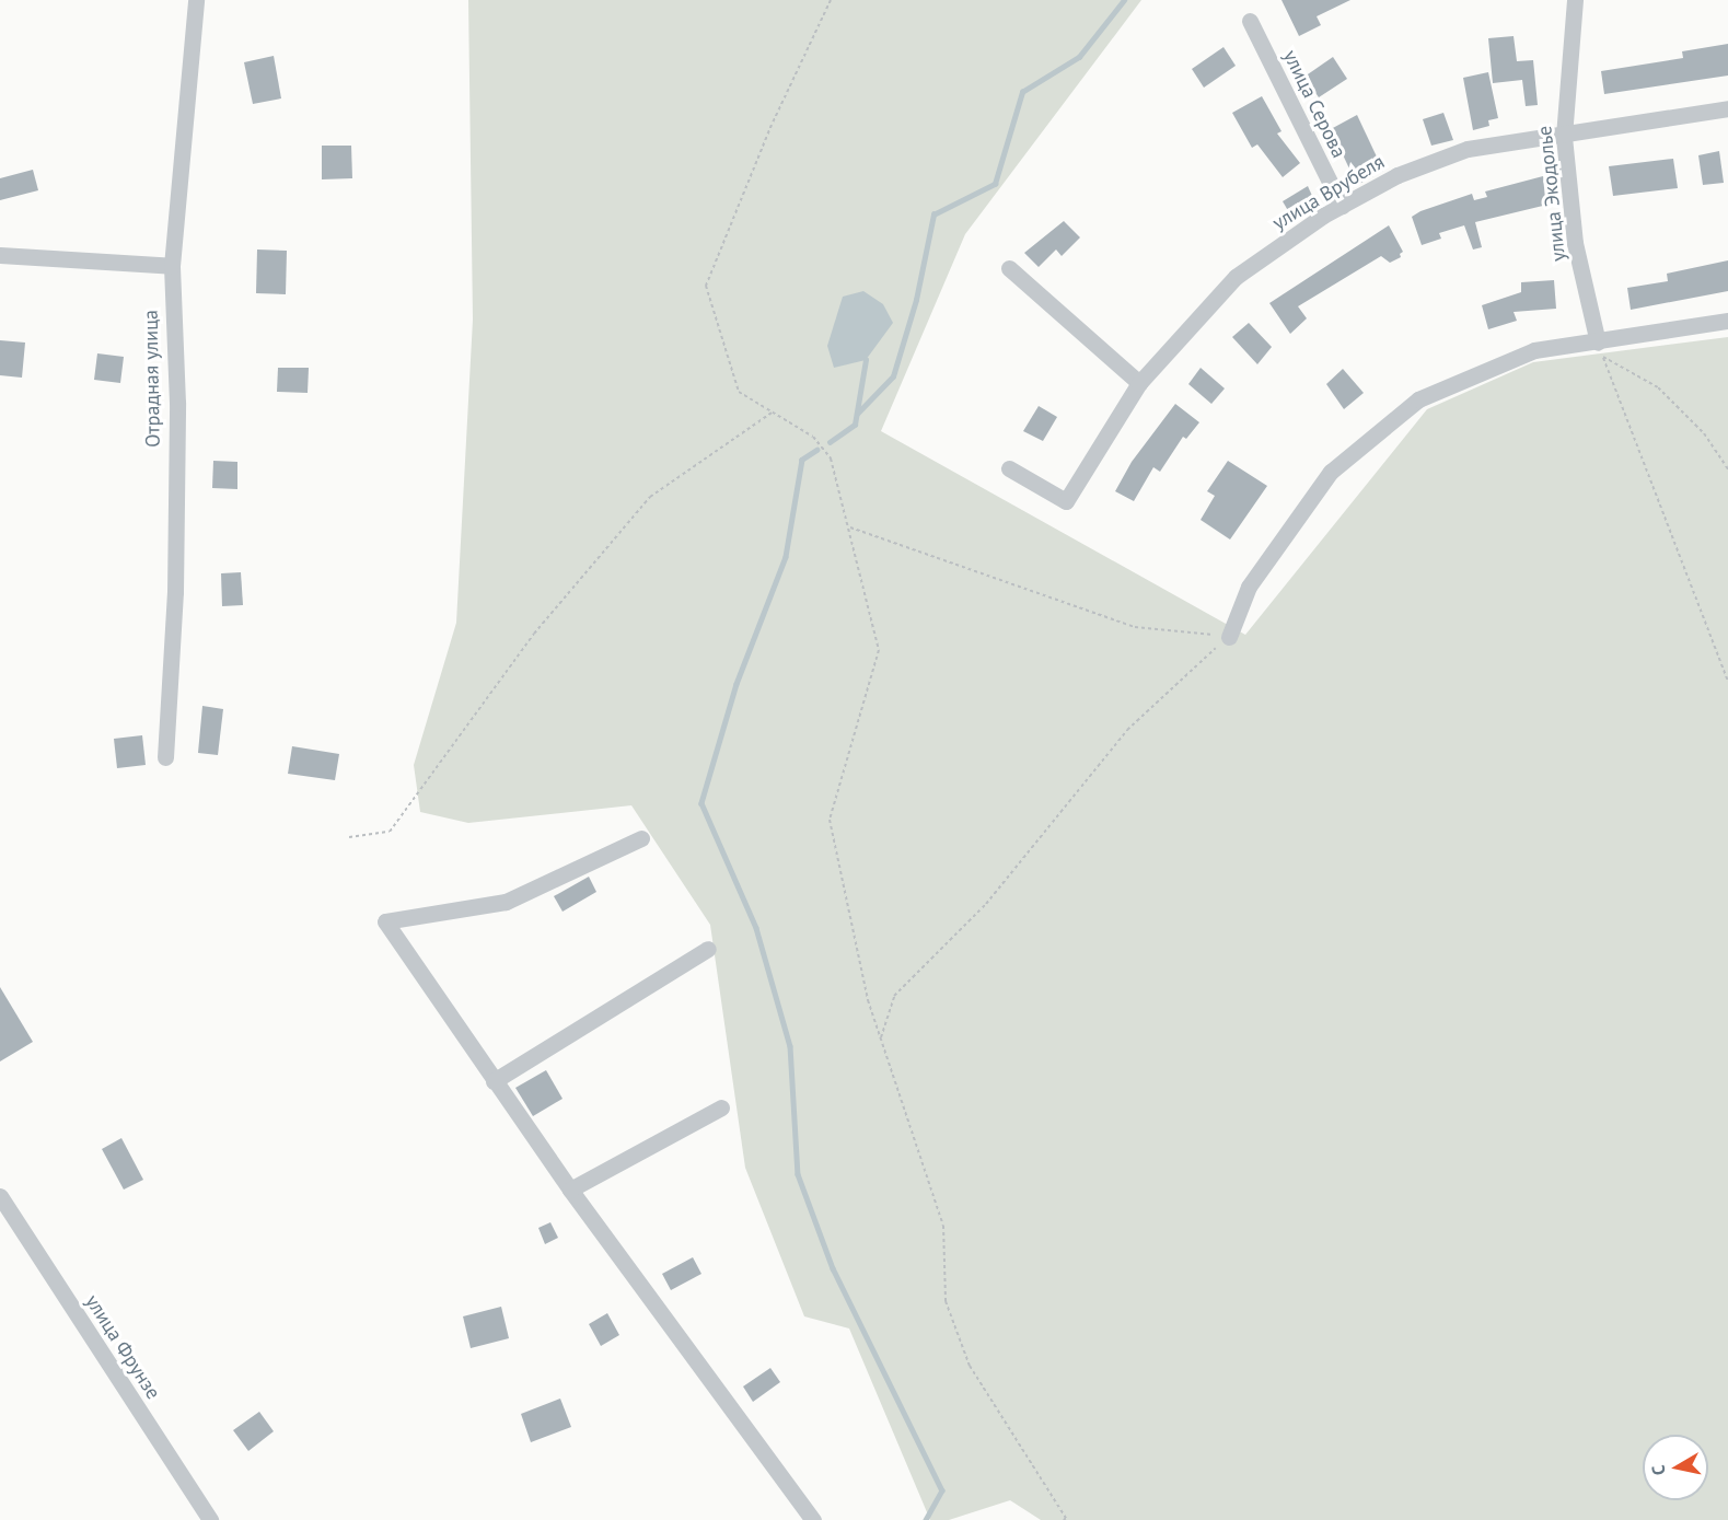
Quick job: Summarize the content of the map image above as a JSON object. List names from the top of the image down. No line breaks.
{"streets":{"street":["улица Серова","улица Врубеля","улица Экодолье","Отрадная улица","улица Фрунзе"]},"crossings":[["улица Серова","улица Врубеля"],["улица Врубеля","улица Экодолье"]],"north":"left"}
